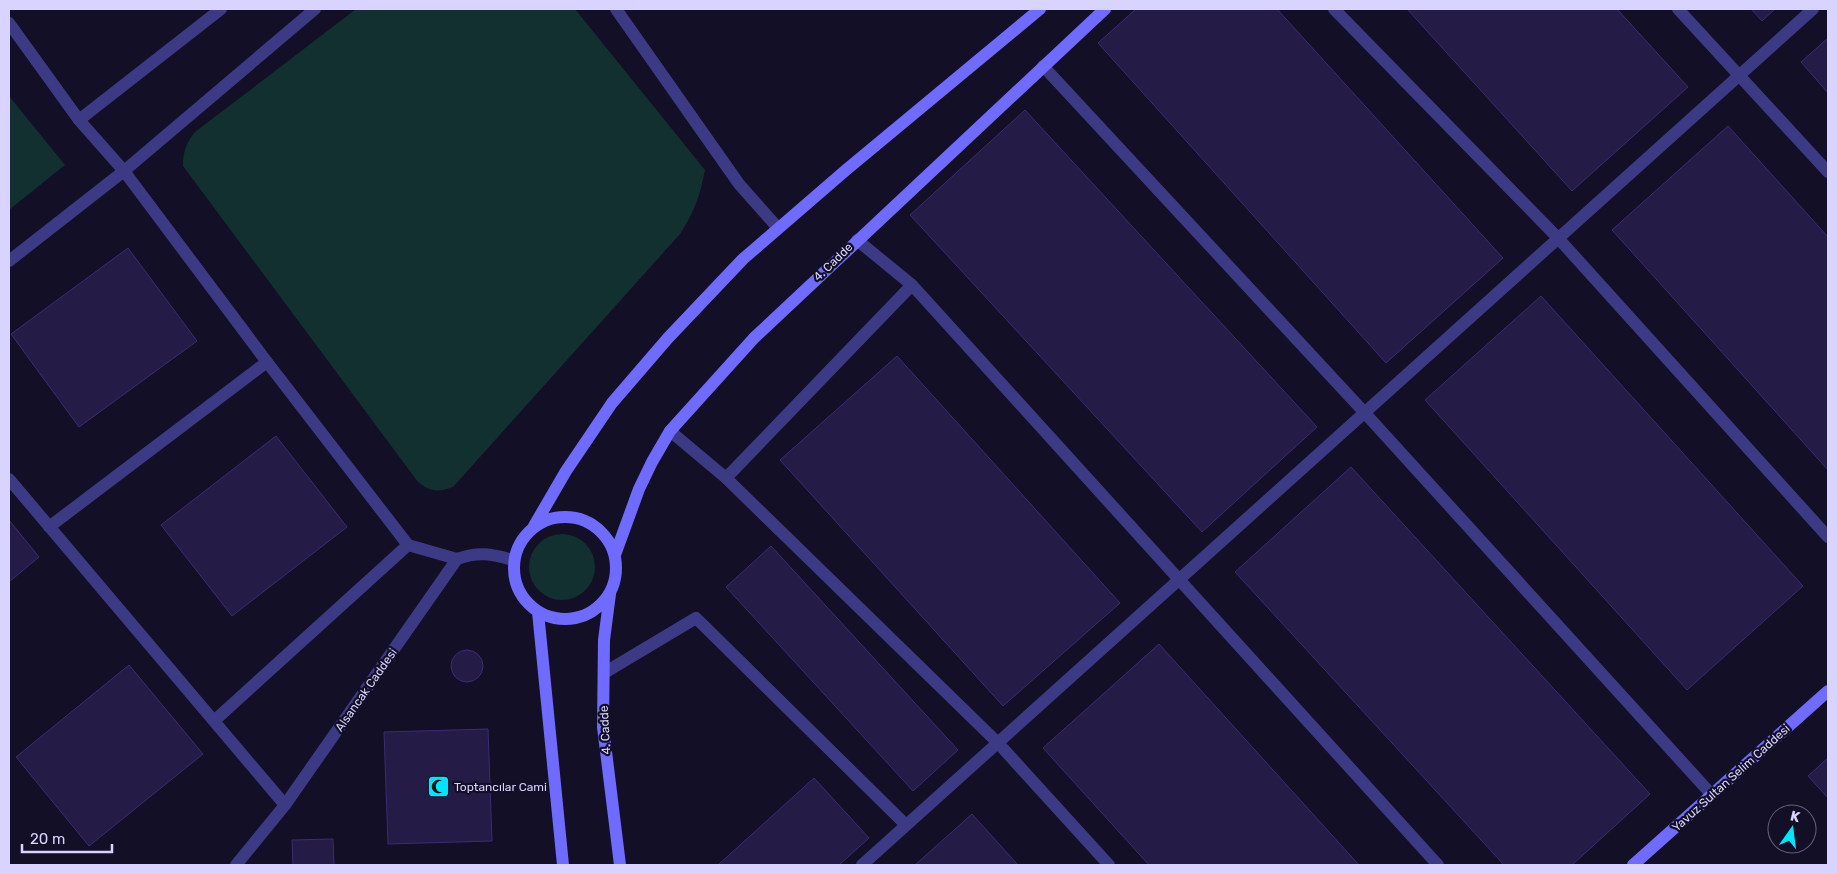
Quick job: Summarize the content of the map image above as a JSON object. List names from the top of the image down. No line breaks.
{"streets":{"main road":["4. Cadde","Yavuz Sultan Selim Caddesi"],"street":["Alsancak Caddesi"]},"places":{"mosque":["Toptancılar Cami"]},"scale_bar":"20 m","north":"top"}
